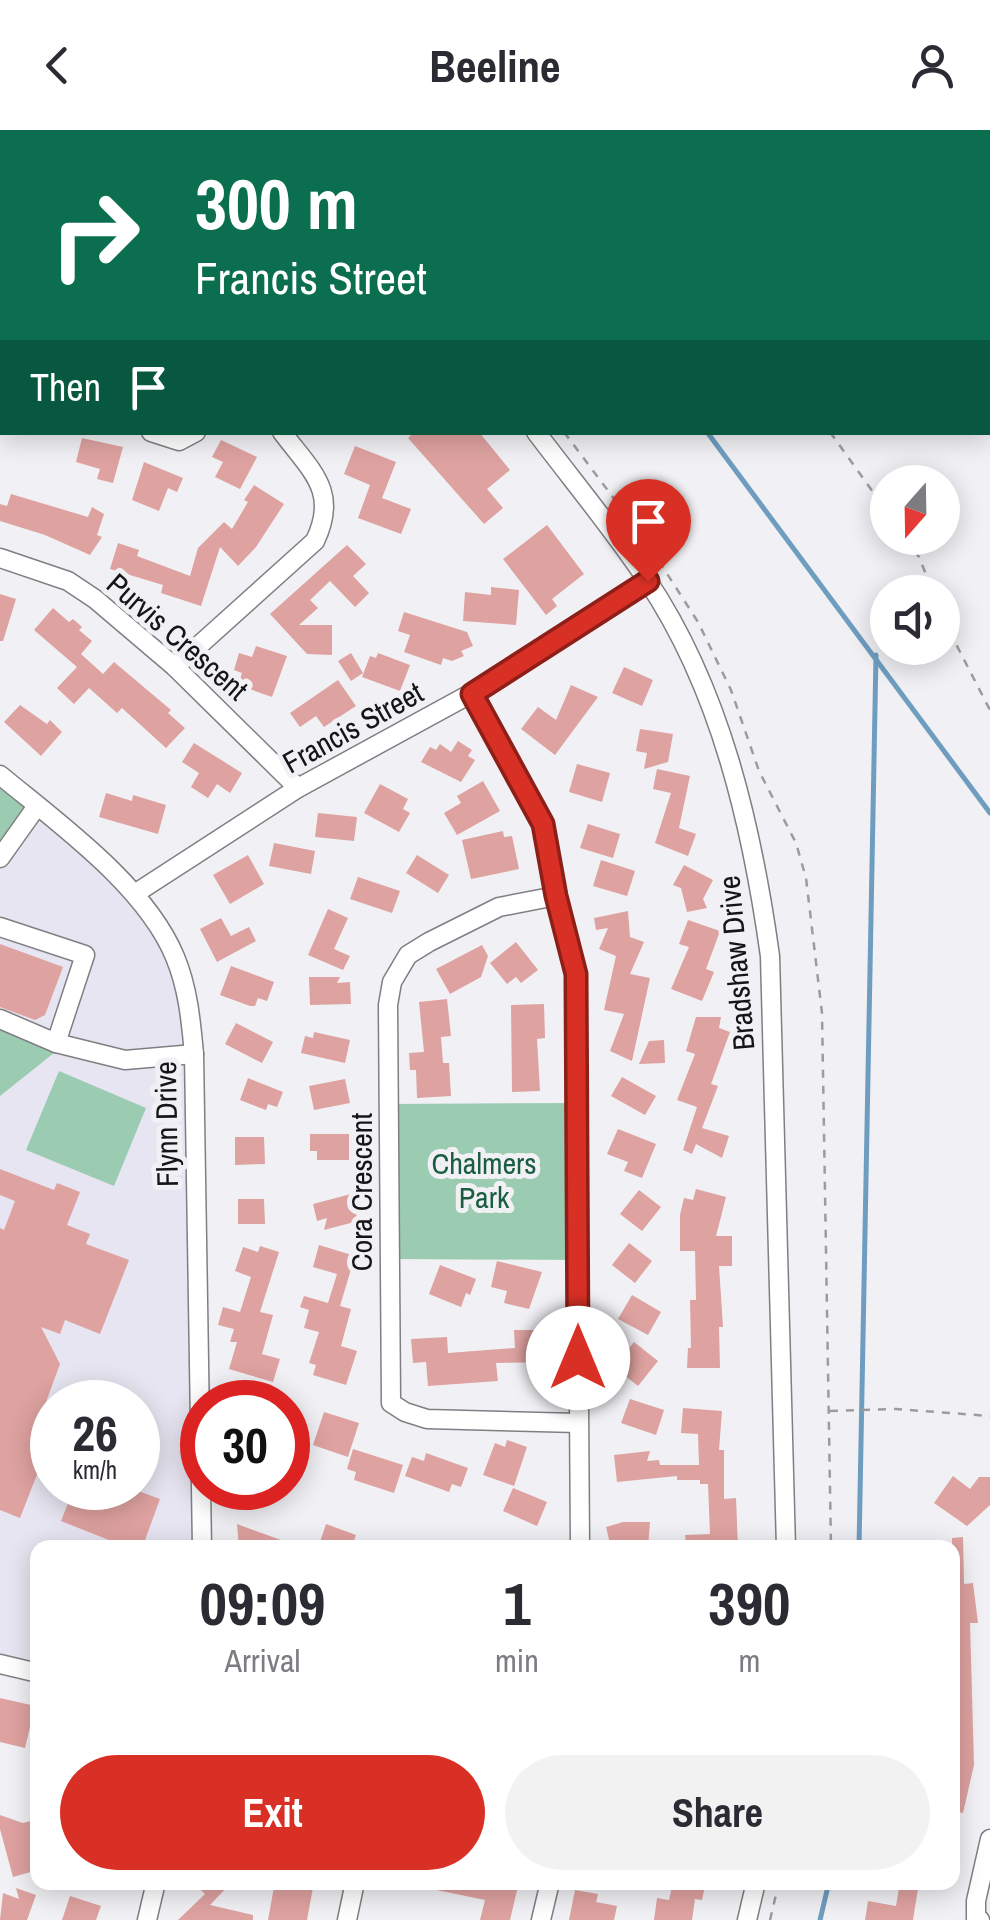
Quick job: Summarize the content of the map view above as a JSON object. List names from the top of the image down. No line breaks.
{"streets":{"street":["Purvis Crescent","Francis Street","Bradshaw Drive","Flynn Drive","Cora Crescent"]},"crossings":[["Purvis Crescent","Francis Street"],["Francis Street","Bradshaw Drive"],["Francis Street","Flynn Drive"]],"parks":["Chalmers Park"],"north":"bottom","page":{"header":"Beeline","turn":["300 m","Francis Street"],"then":"Then","speed":"26 km/h","limit":"30","eta":["09:09","Arrival","1","min","390","m"],"buttons":["Exit","Share"]}}
